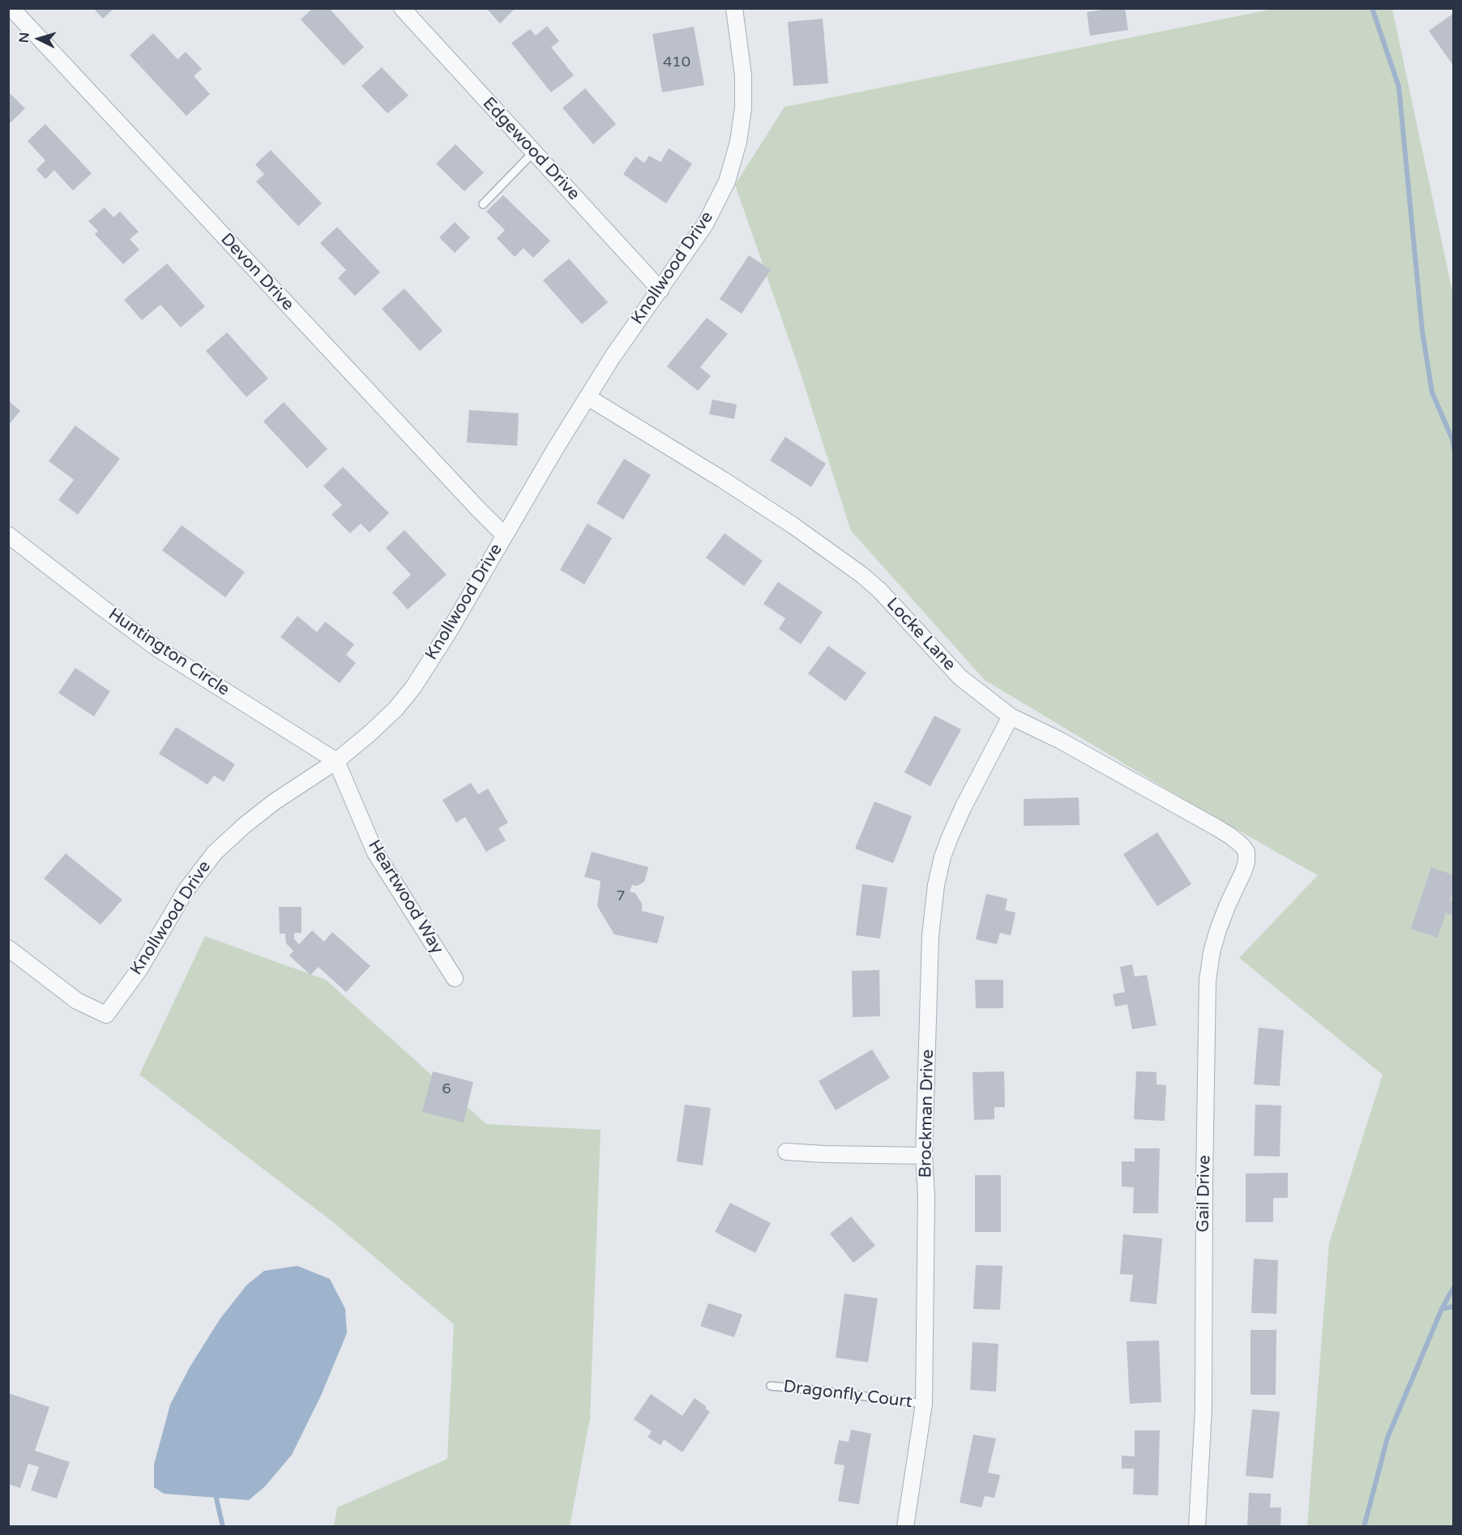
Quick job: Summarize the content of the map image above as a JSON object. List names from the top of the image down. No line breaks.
{"streets":{"street":["Edgewood Drive","Knollwood Drive","Devon Drive","Locke Lane","Huntington Circle","Heartwood Way","Brockman Drive","Gail Drive"],"lane":["Dragonfly Court"]},"crossings":[["Edgewood Drive","Knollwood Drive"],["Knollwood Drive","Devon Drive"],["Knollwood Drive","Locke Lane"],["Knollwood Drive","Huntington Circle"],["Knollwood Drive","Heartwood Way"],["Locke Lane","Brockman Drive"],["Locke Lane","Gail Drive"],["Huntington Circle","Heartwood Way"],["Brockman Drive","Dragonfly Court"]],"house_numbers":["410","7","6"],"north":"left"}
